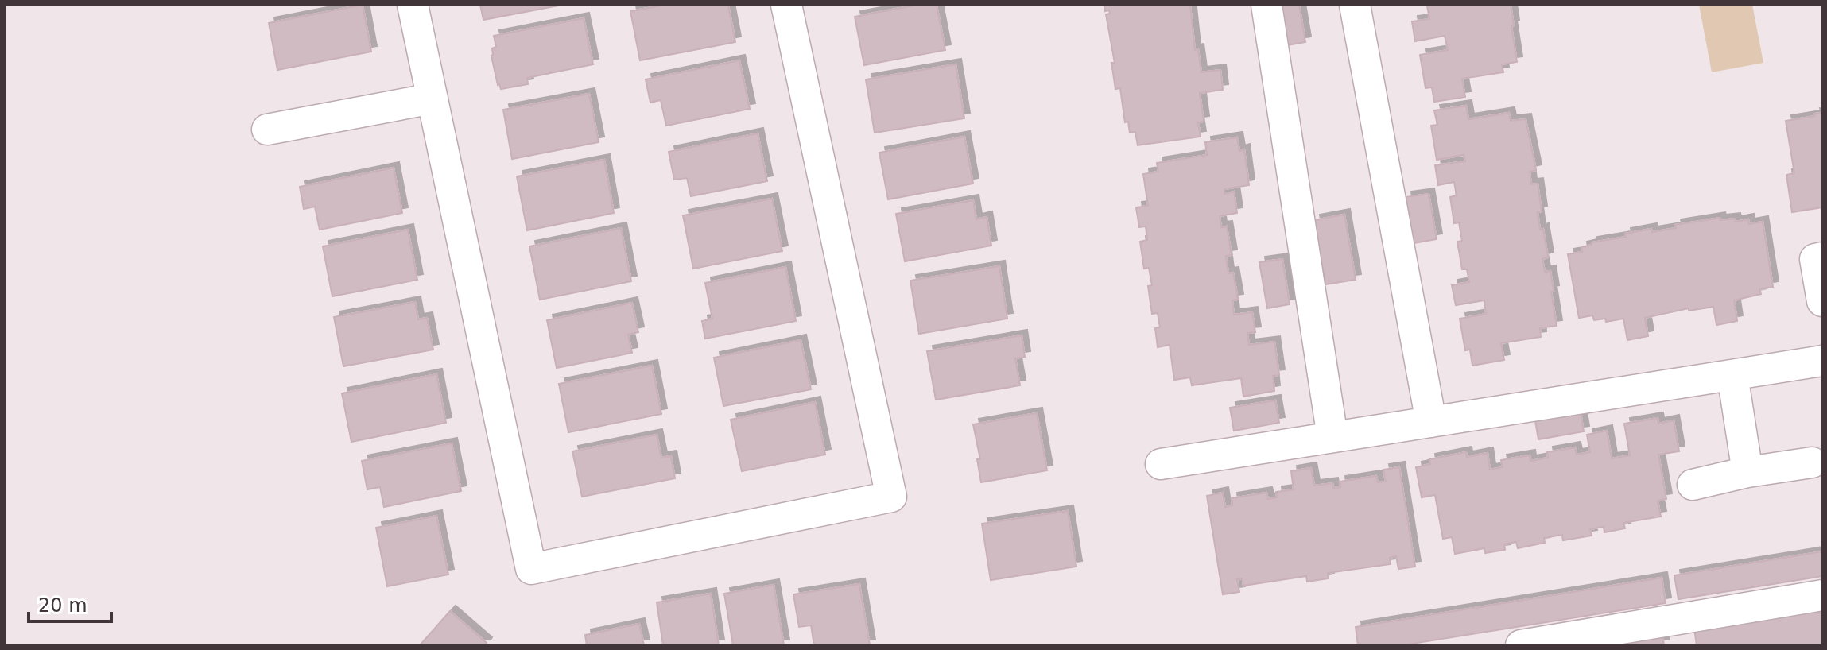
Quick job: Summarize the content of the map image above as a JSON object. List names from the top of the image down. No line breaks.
{"scale_bar":"20 m"}
